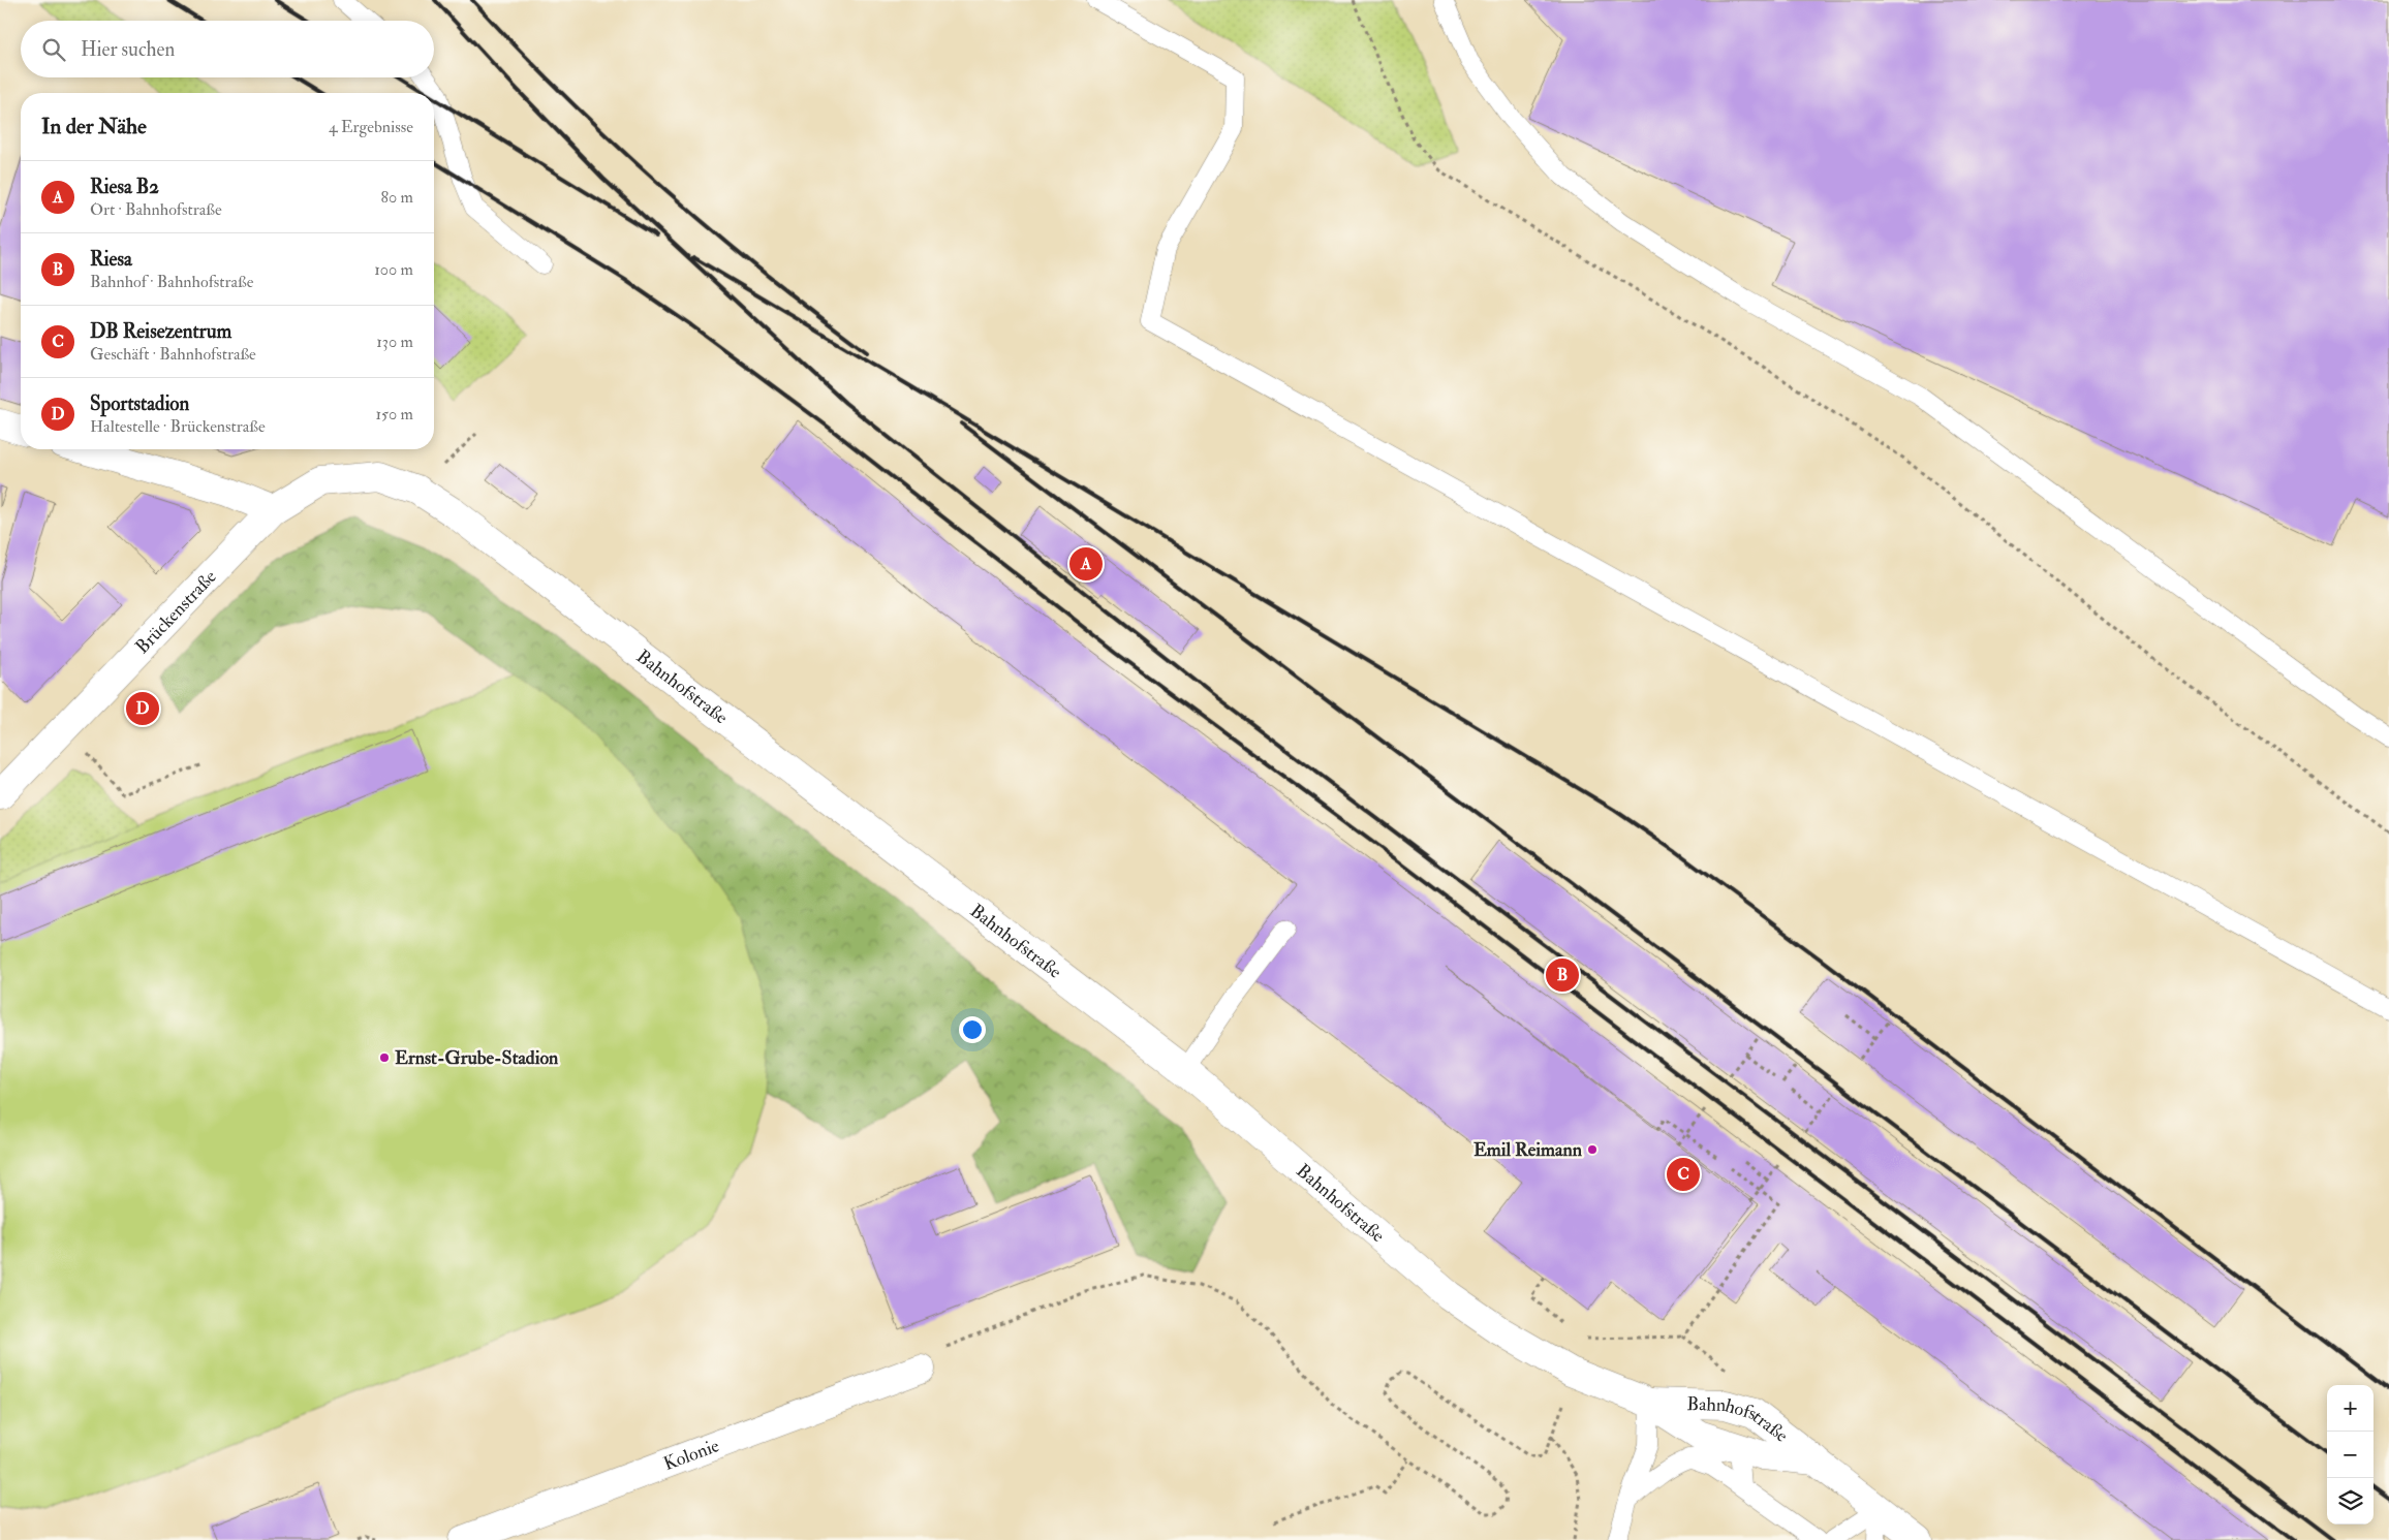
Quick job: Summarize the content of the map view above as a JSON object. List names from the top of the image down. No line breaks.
{"streets":{"street":["Brückenstraße","Bahnhofstraße","Kolonie"]},"crossings":[["Brückenstraße","Bahnhofstraße"]],"places":["Ernst-Grube-Stadion","Emil Reimann"],"page":{"search":"Hier suchen","heading":["In der Nähe","4 Ergebnisse"],"list":[{"mark":"A","name":"Riesa B2","note":"Ort · Bahnhofstraße","value":"80 m"},{"mark":"B","name":"Riesa","note":"Bahnhof · Bahnhofstraße","value":"100 m"},{"mark":"C","name":"DB Reisezentrum","note":"Geschäft · Bahnhofstraße","value":"130 m"},{"mark":"D","name":"Sportstadion","note":"Haltestelle · Brückenstraße","value":"150 m"}],"pins":["A","D","B","C"],"map_buttons":["+","−"]}}
